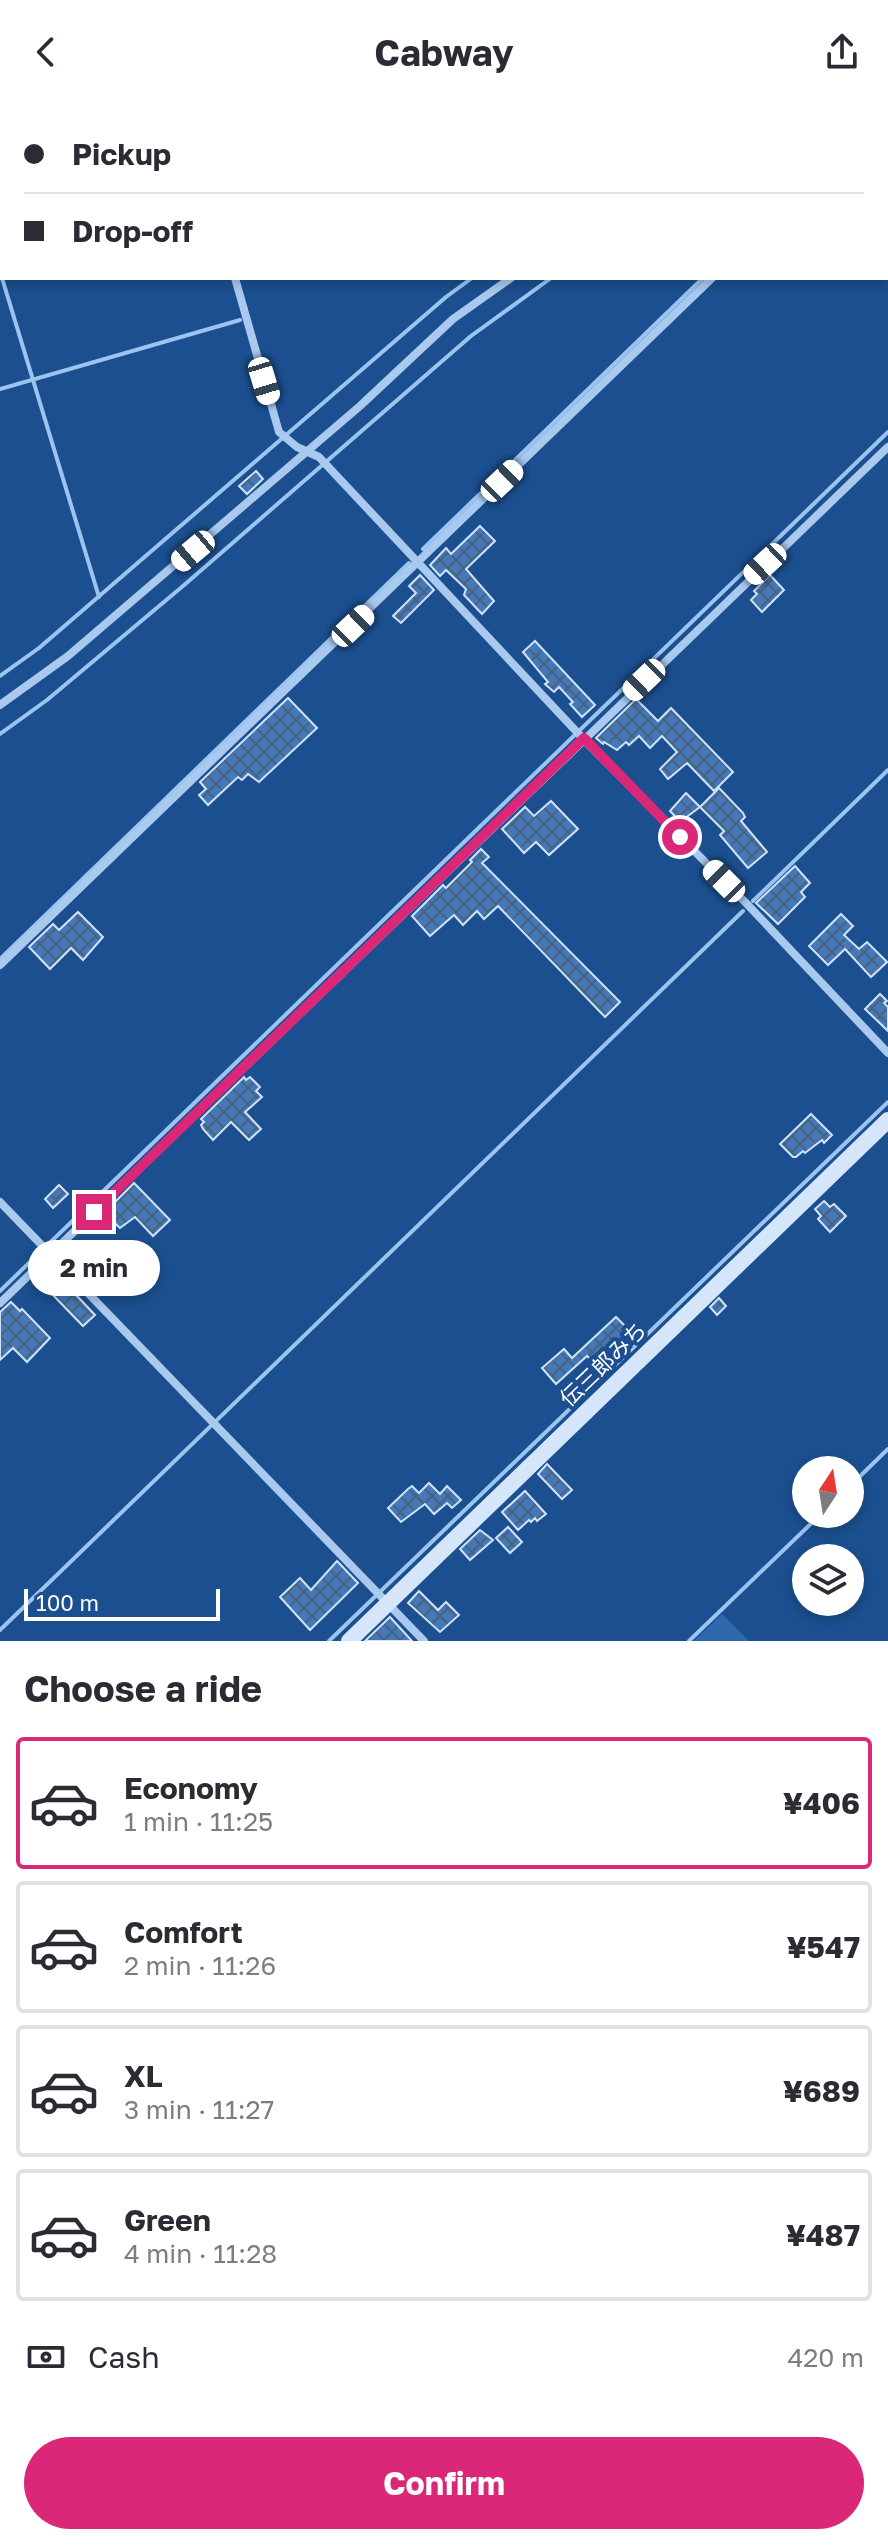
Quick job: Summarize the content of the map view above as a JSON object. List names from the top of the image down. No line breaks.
{"streets":{"street":["伝三郎みち"]},"scale_bar":"100 m","north":"top","page":{"header":"Cabway","banner":["Pickup","Drop-off"],"bubble":"2 min","scale":"100 m","heading":"Choose a ride","list":[{"name":"Economy","note":"1 min · 11:25","value":"¥406"},{"name":"Comfort","note":"2 min · 11:26","value":"¥547"},{"name":"XL","note":"3 min · 11:27","value":"¥689"},{"name":"Green","note":"4 min · 11:28","value":"¥487"}],"pay":["Cash","420 m"],"buttons":"Confirm"}}
